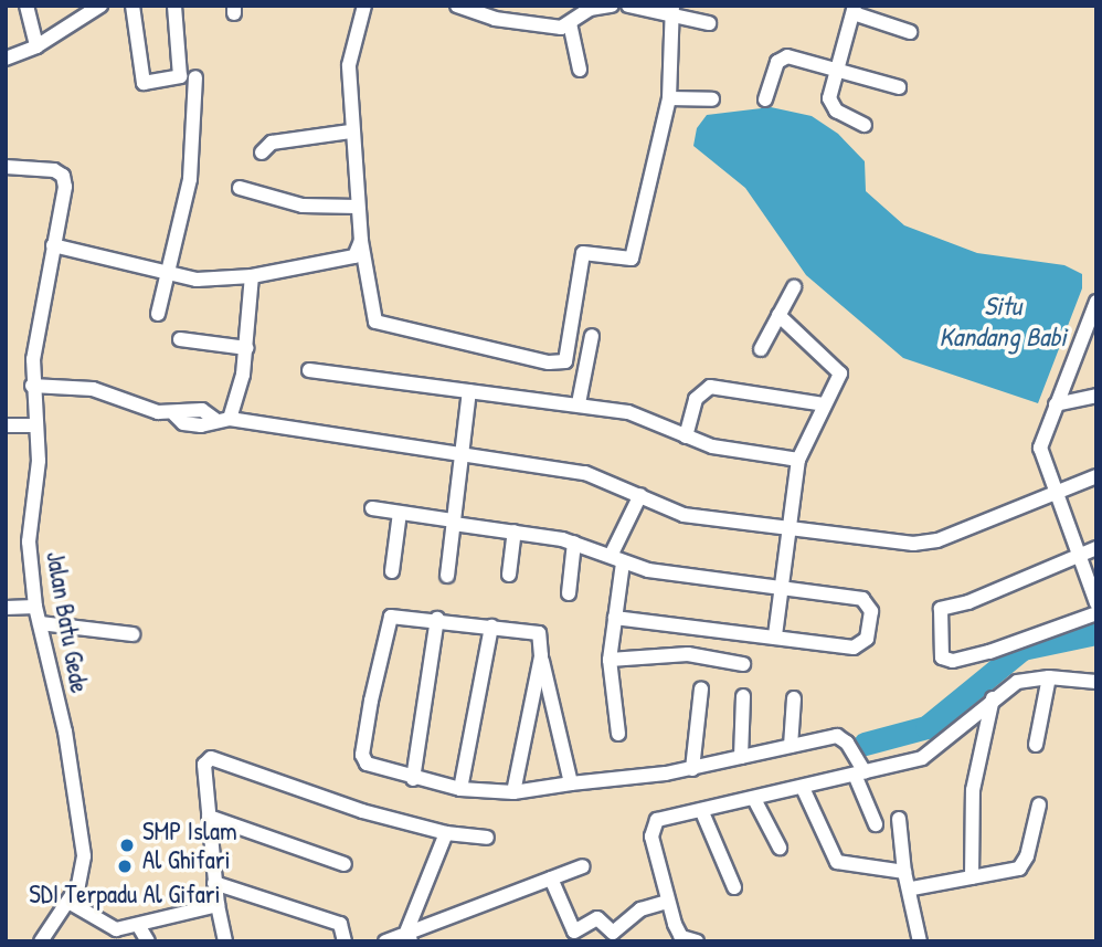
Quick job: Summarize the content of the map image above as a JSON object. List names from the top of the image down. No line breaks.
{"streets":{"street":["Jalan Batu Gede"]},"water":["Situ Kandang Babi"],"places":["SMP Islam Al Ghifari","SDI Terpadu Al Gifari"]}
